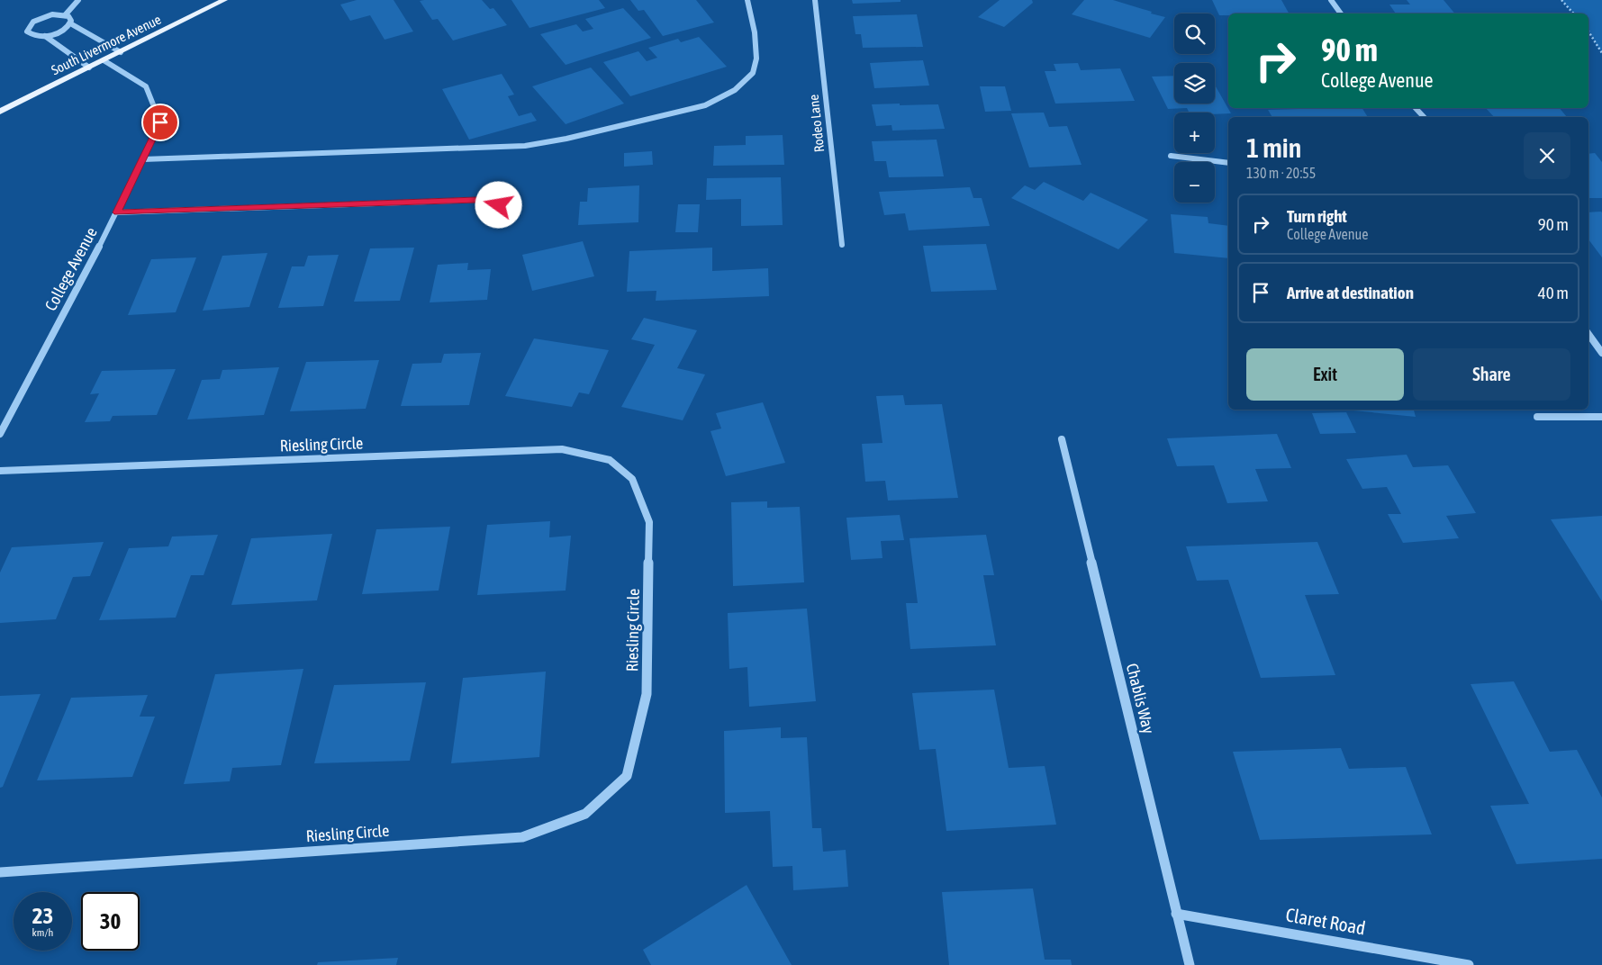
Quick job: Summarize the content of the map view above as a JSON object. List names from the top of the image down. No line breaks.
{"streets":{"main road":["South Livermore Avenue"],"street":["Rodeo Lane","College Avenue","Riesling Circle","Chablis Way","Claret Road"]},"crossings":[["South Livermore Avenue","College Avenue"],["Chablis Way","Claret Road"]],"page":{"map_buttons":["+","−"],"turn":["90 m","College Avenue"],"heading":["1 min","130 m · 20:55"],"list":[{"name":"Turn right","note":"College Avenue","value":"90 m"},{"name":"Arrive at destination","value":"40 m"}],"buttons":["Exit","Share"],"speed":"23 km/h","limit":"30"}}
